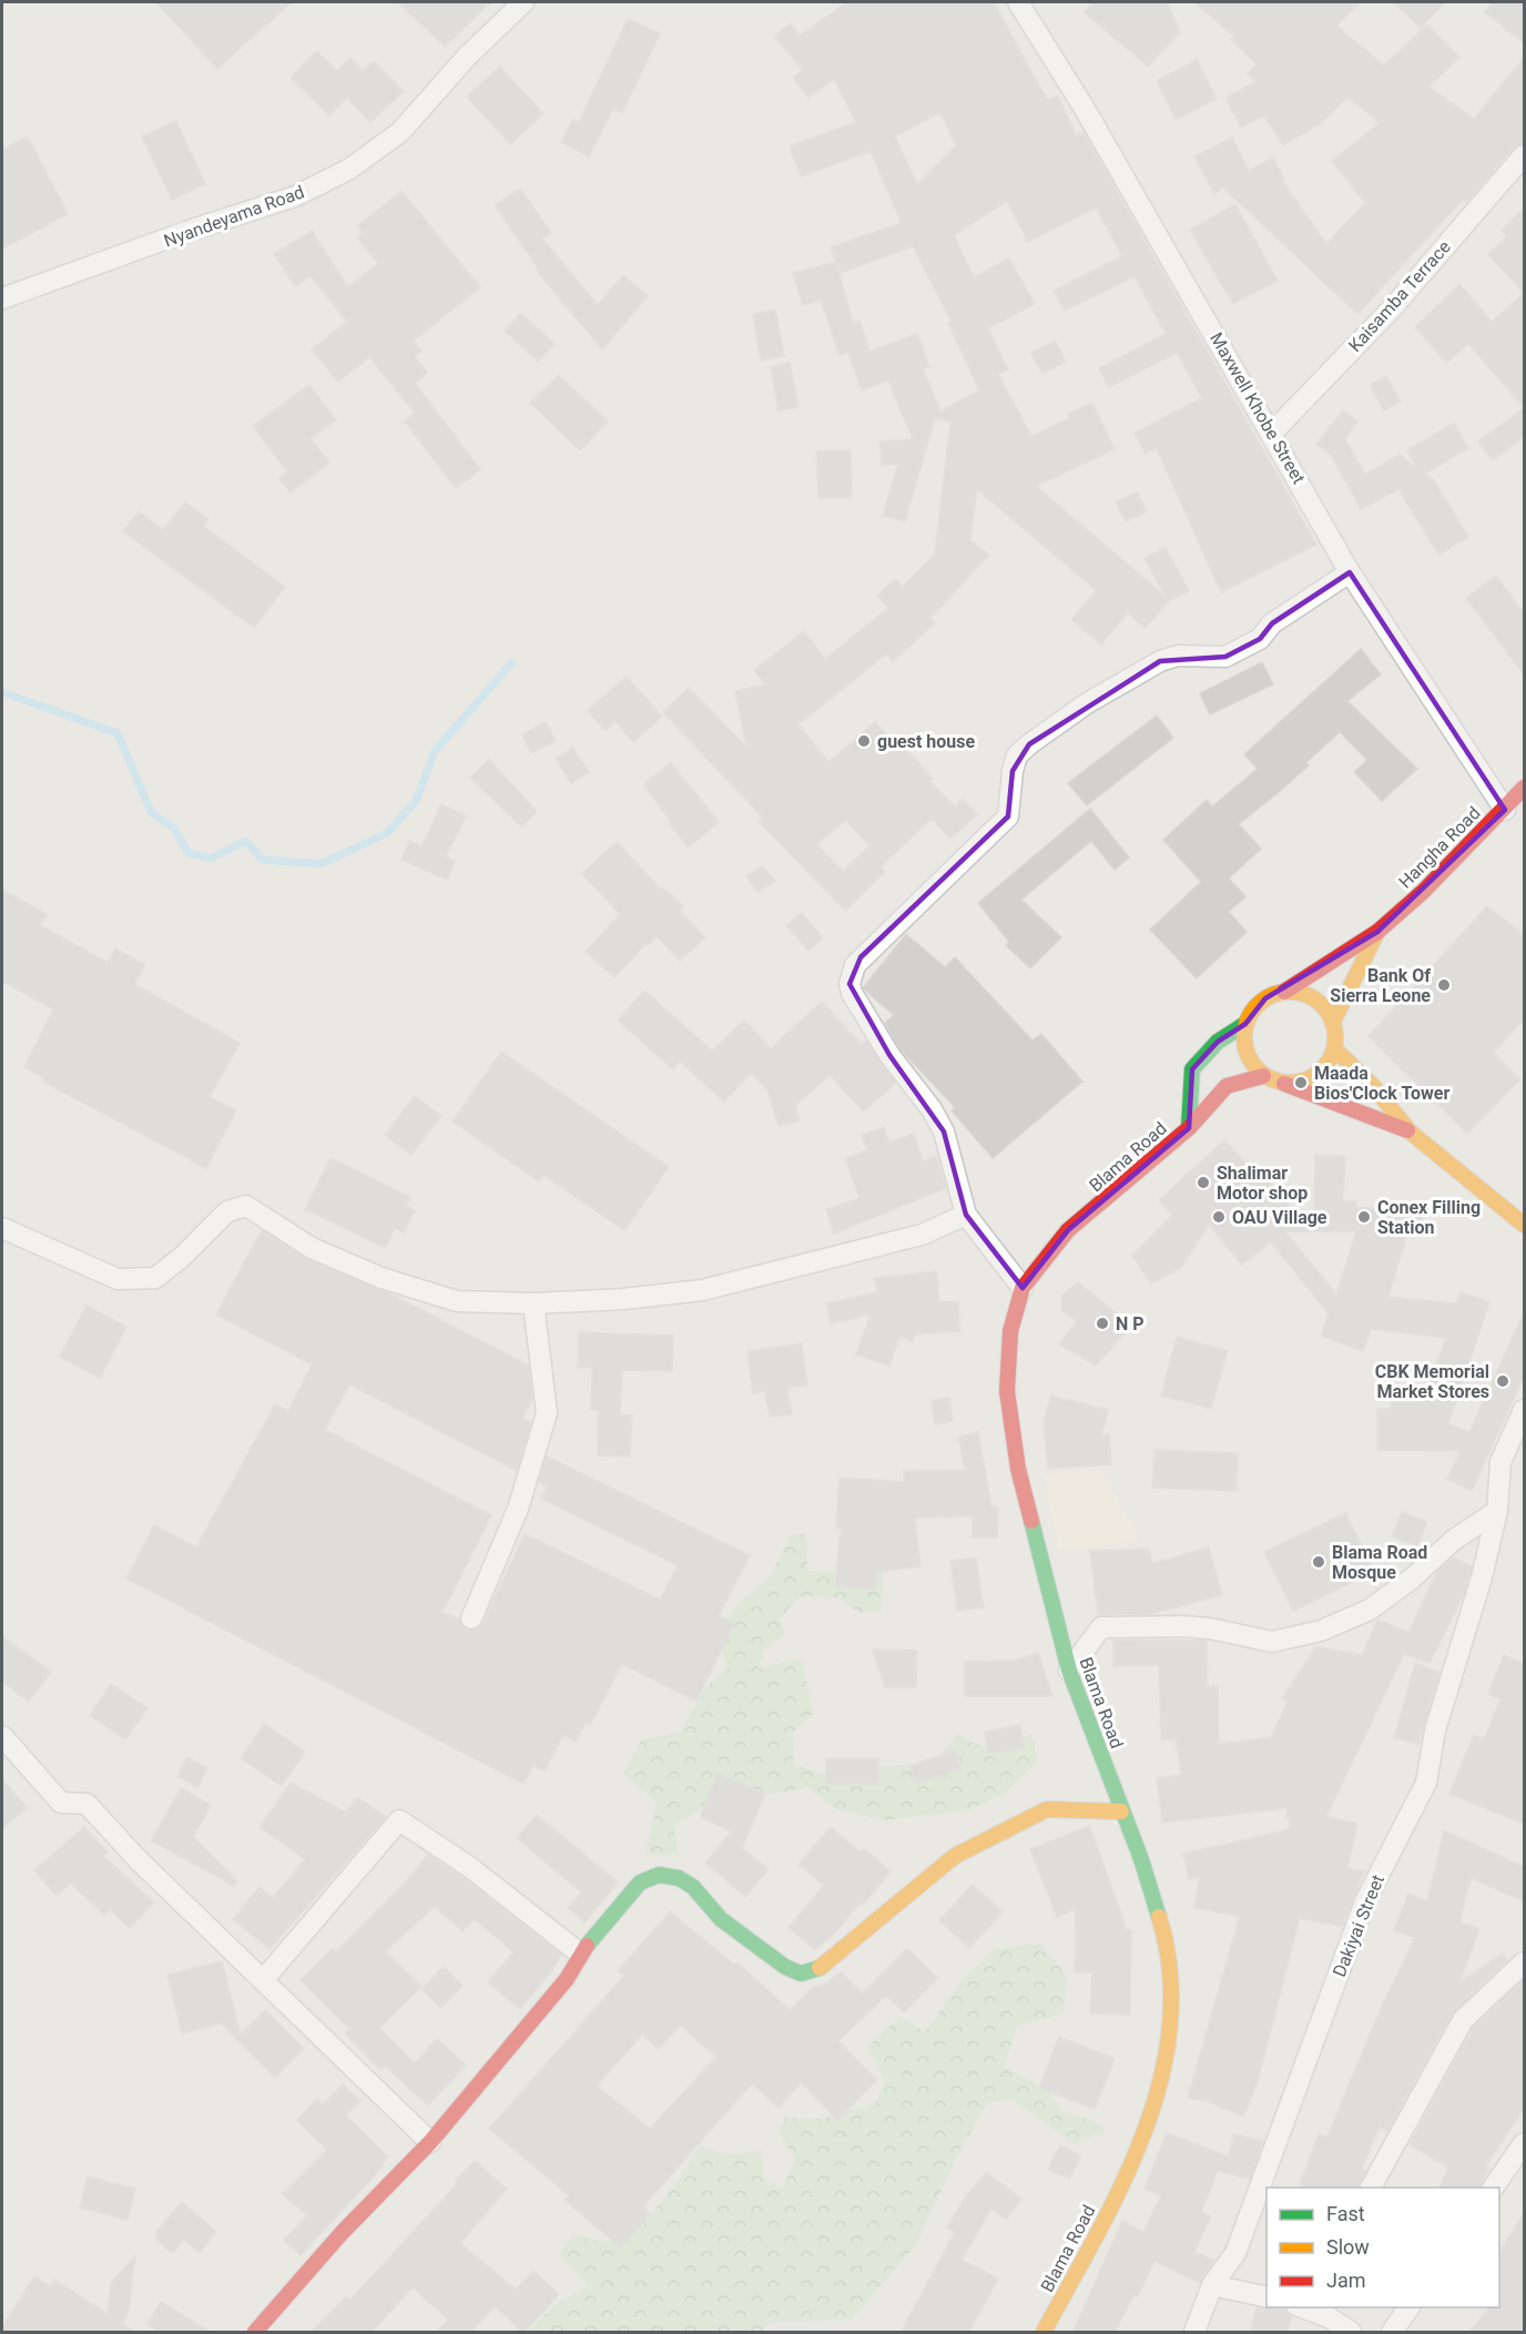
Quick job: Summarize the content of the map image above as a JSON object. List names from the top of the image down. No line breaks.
{"streets":{"main road":["Hangha Road","Blama Road"],"street":["Nyandeyama Road","Kaisamba Terrace","Maxwell Khobe Street","Dakiyai Street"]},"crossings":[["Kaisamba Terrace","Maxwell Khobe Street"],["Maxwell Khobe Street","Hangha Road"],["Hangha Road","Blama Road"]],"places":["guest house","Bank Of Sierra Leone","Maada Bios'Clock Tower","Shalimar Motor shop","OAU Village","Conex Filling Station","N P","CBK Memorial Market Stores","Blama Road Mosque"],"legend":["Fast","Slow","Jam"]}
